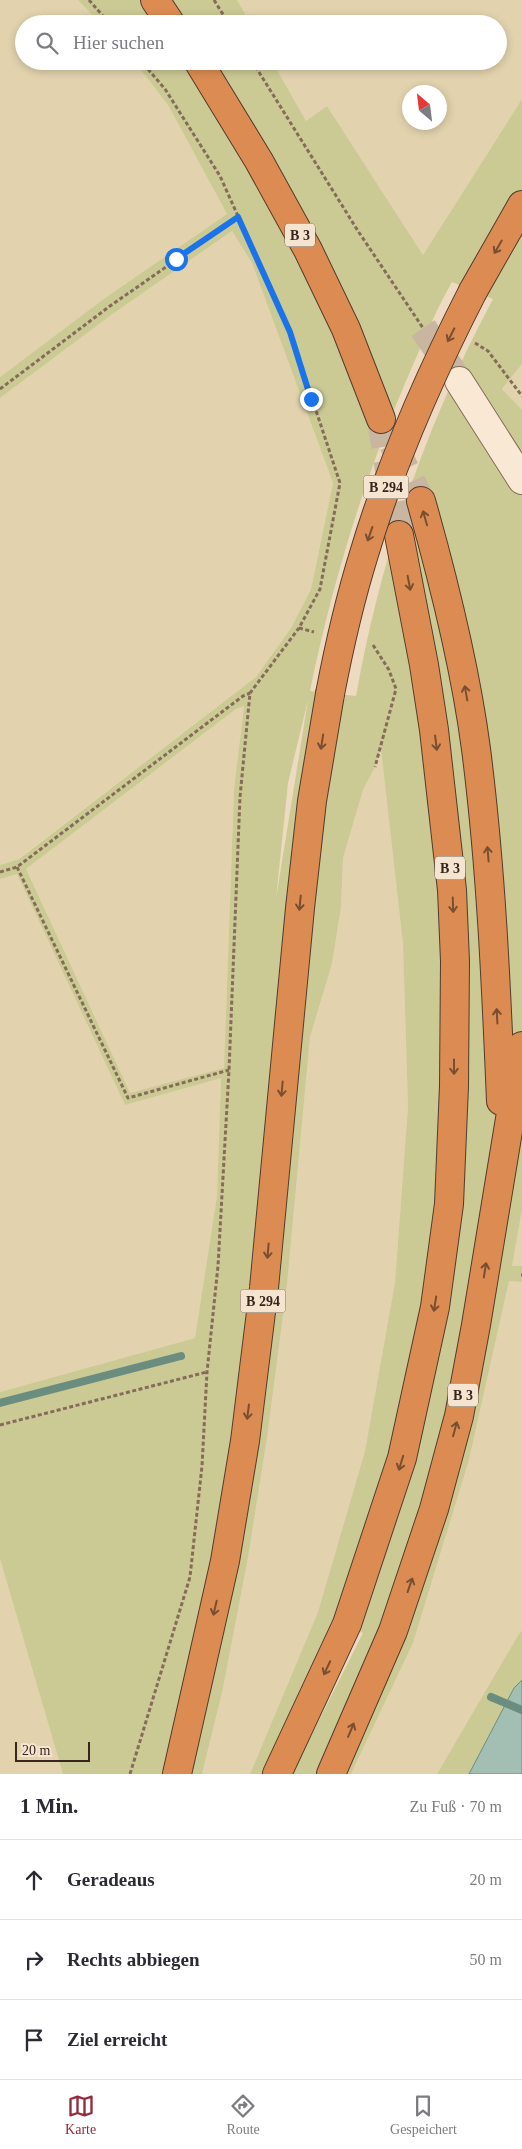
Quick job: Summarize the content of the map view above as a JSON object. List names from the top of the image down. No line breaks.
{"streets":{"highway":["B 3","B 294"]},"scale_bar":"20 m","north":"top left","page":{"search":"Hier suchen","scale":"20 m","heading":["1 Min.","Zu Fuß · 70 m"],"list":[["Geradeaus","20 m"],["Rechts abbiegen","50 m"],"Ziel erreicht"],"nav":["Karte","Route","Gespeichert"]}}
